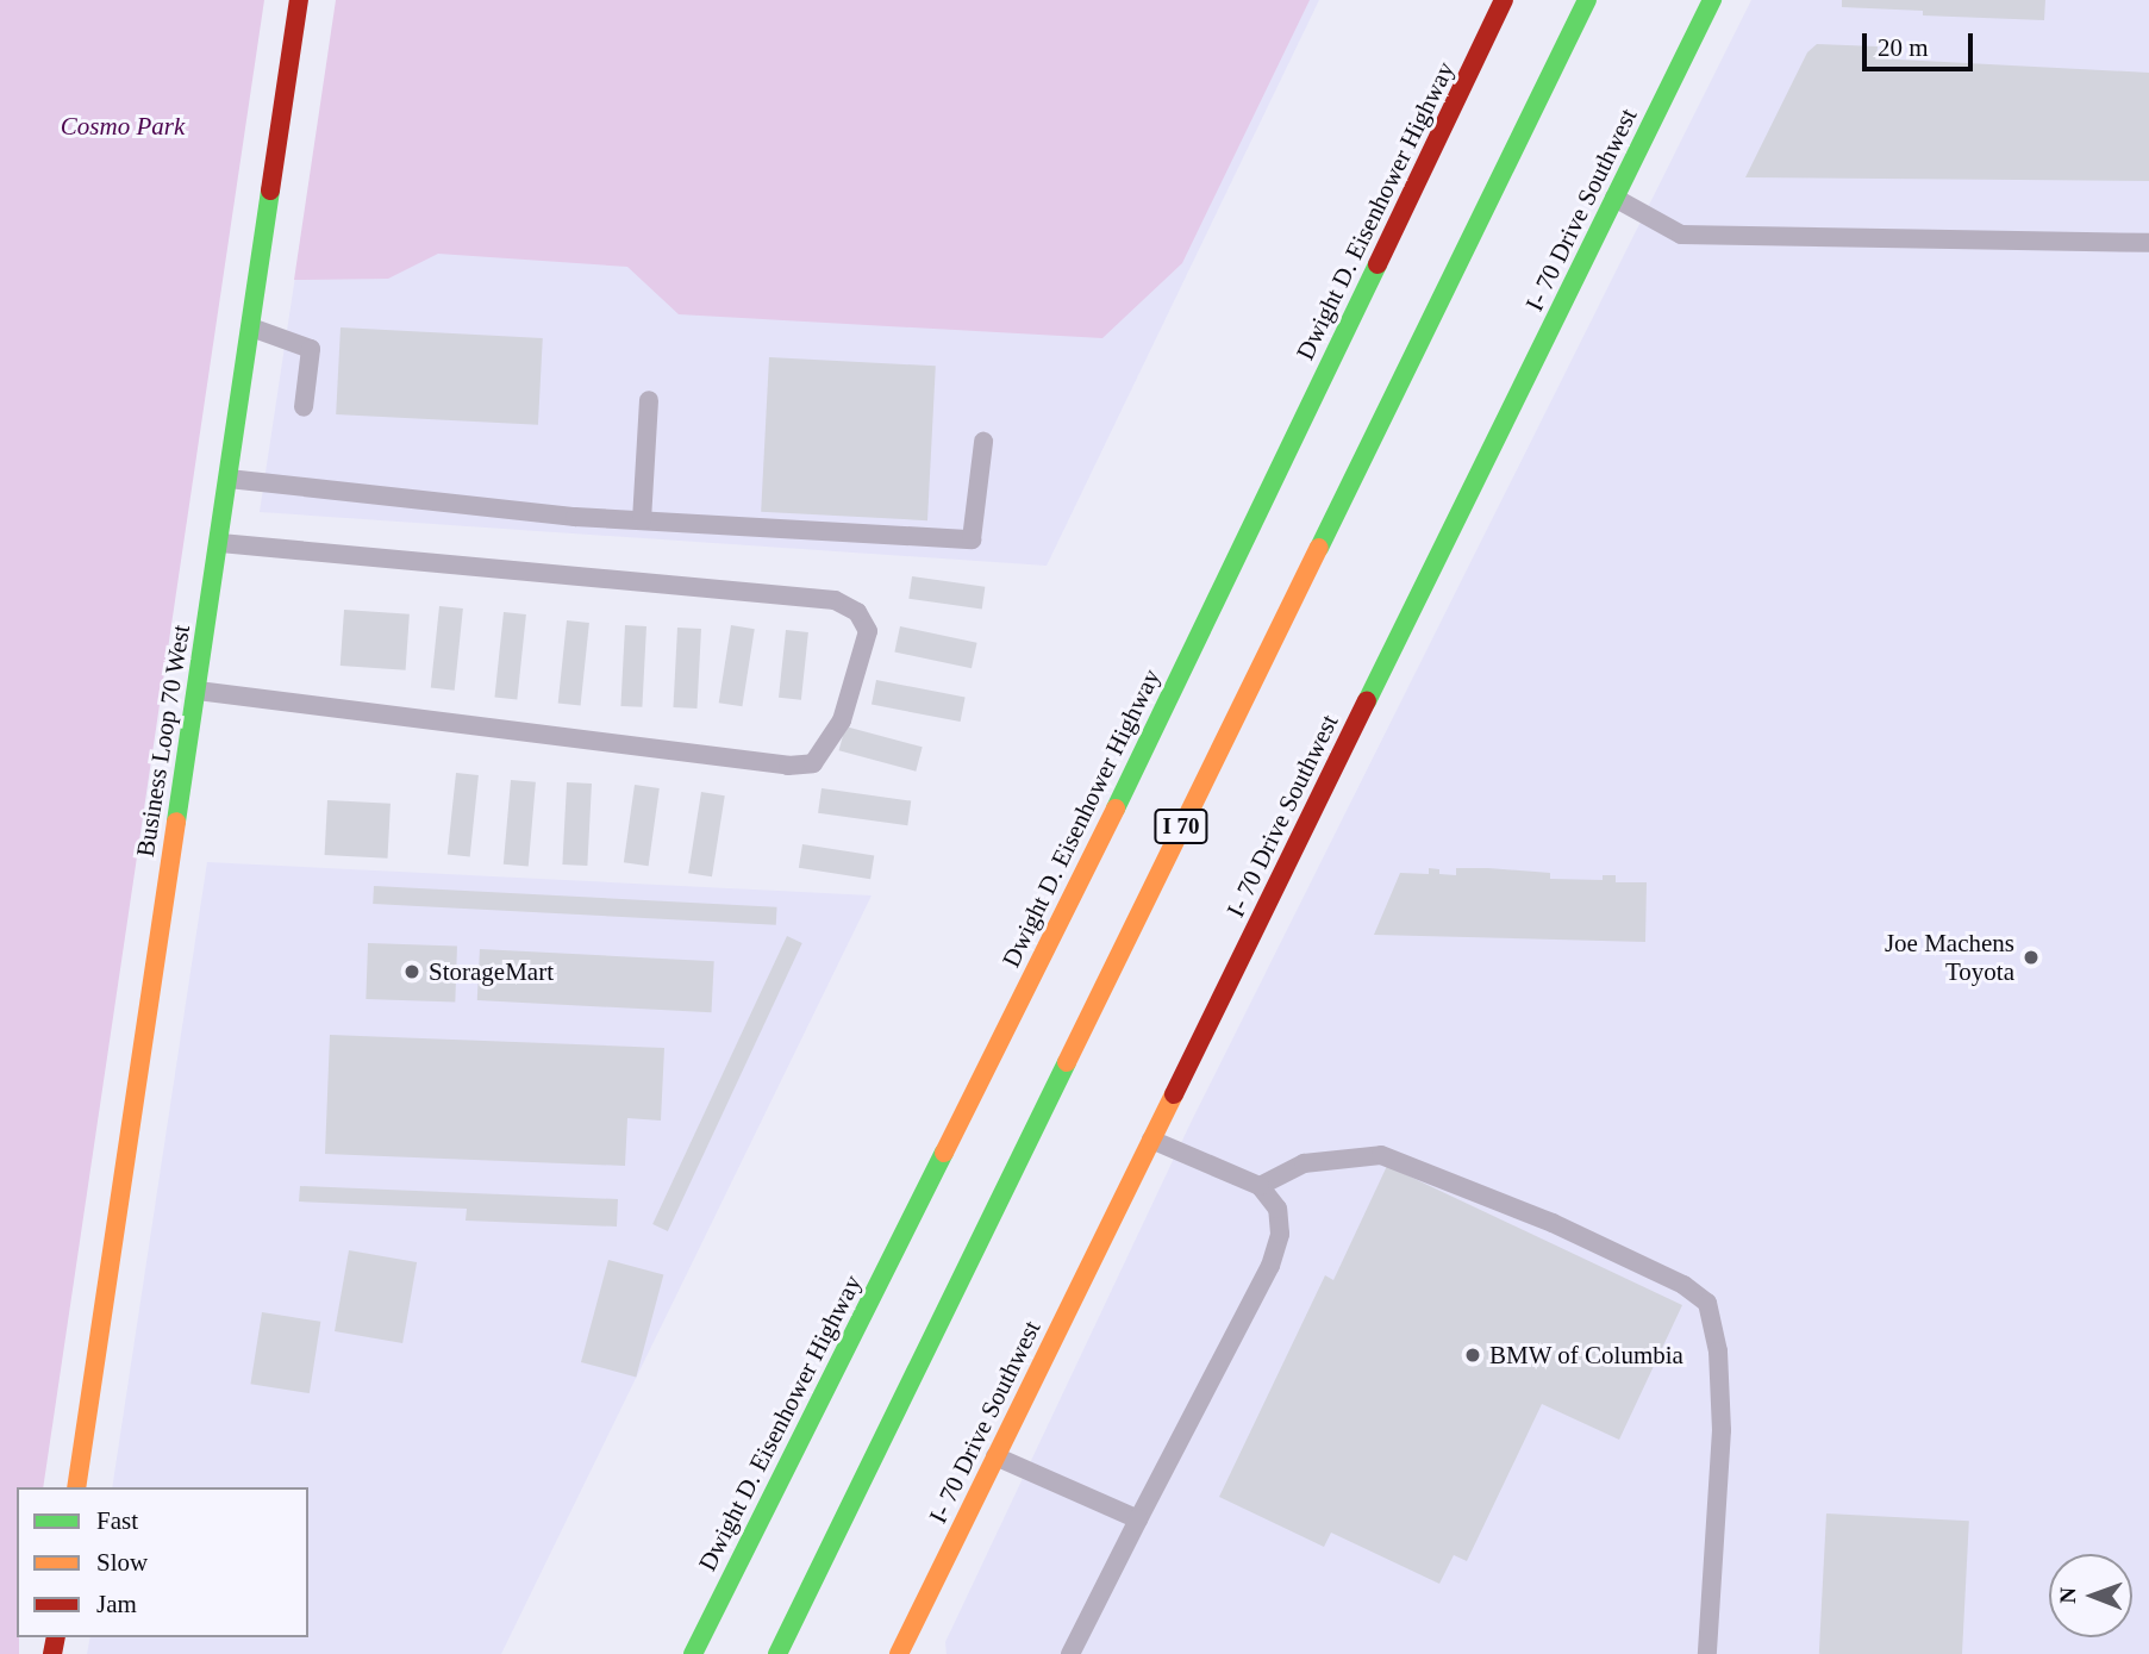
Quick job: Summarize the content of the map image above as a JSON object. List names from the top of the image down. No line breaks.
{"streets":{"main road":["I- 70 Drive Southwest","Dwight D. Eisenhower Highway","Business Loop 70 West","I 70"]},"parks":["Cosmo Park"],"places":["Joe Machens Toyota","StorageMart","BMW of Columbia"],"legend":["Fast","Slow","Jam"],"scale_bar":"20 m","north":"left"}
